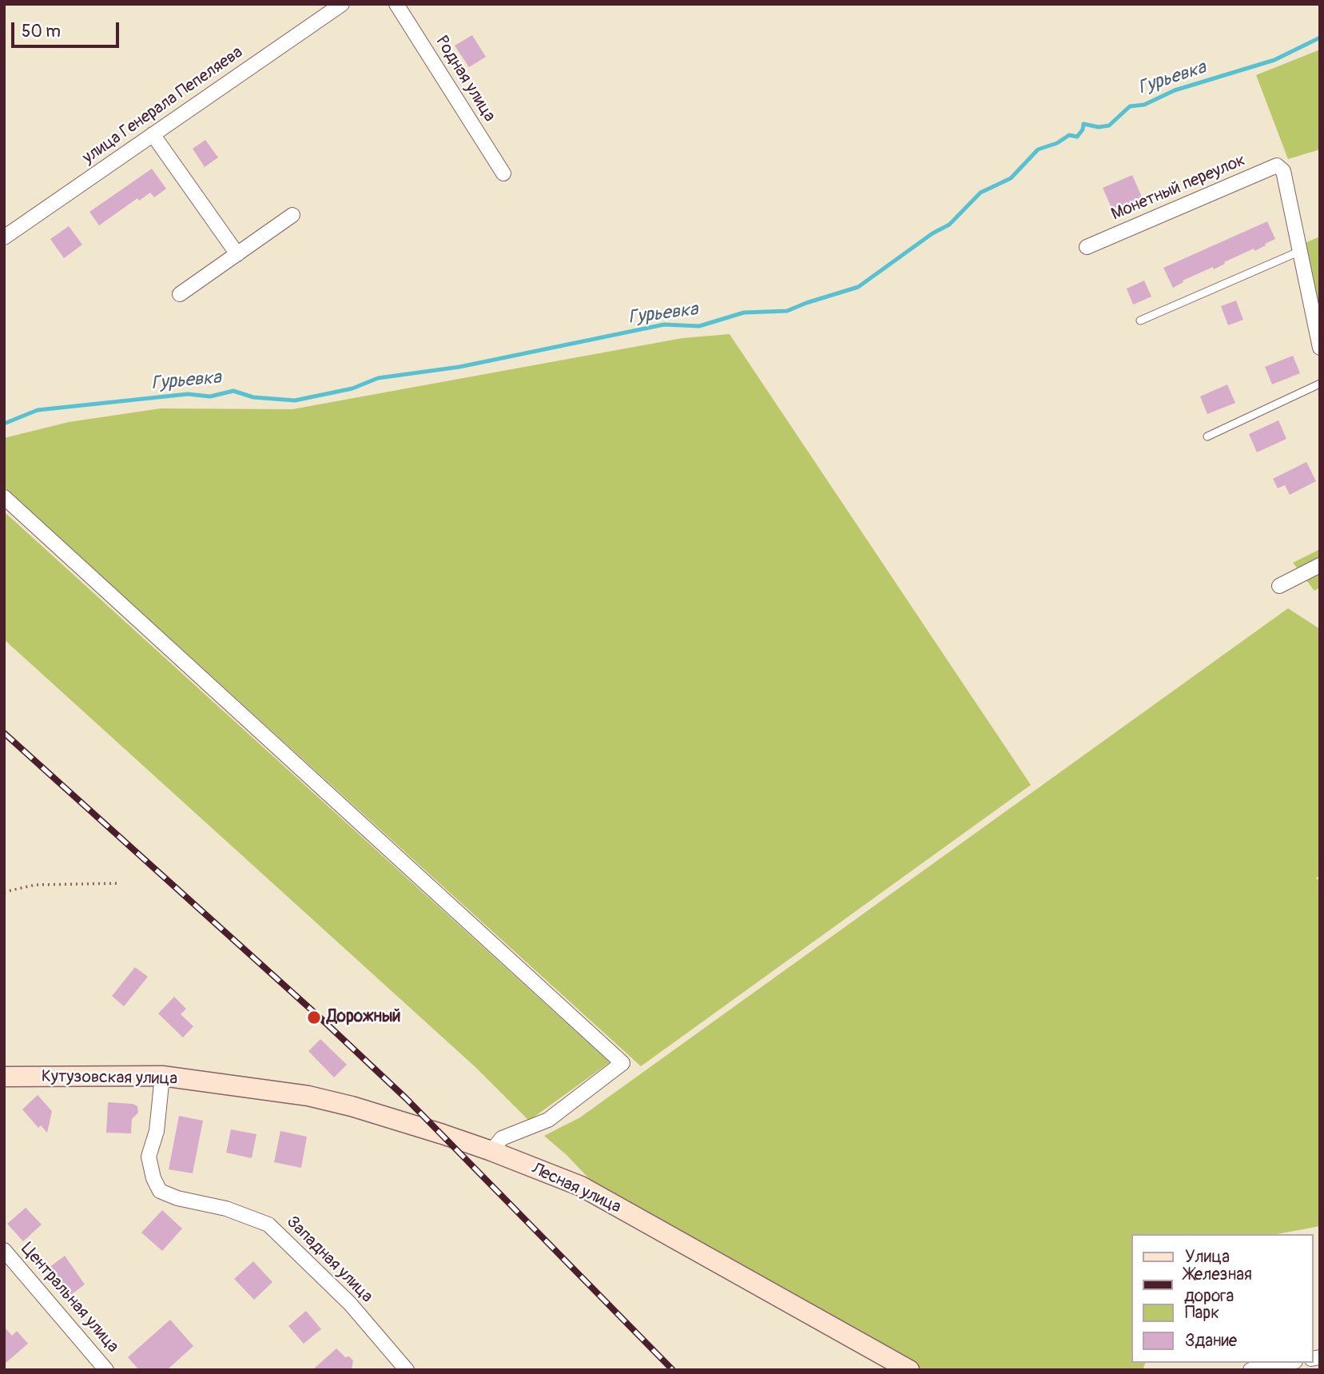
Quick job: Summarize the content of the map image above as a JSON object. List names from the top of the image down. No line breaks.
{"streets":{"street":["Родная улица","улица Генерала Пепеляева","Монетный переулок","Кутузовская улица","Лесная улица","Западная улица","Центральная улица"]},"crossings":[["Кутузовская улица","Лесная улица"],["Кутузовская улица","Западная улица"]],"water":["Гурьевка"],"places":["Дорожный"],"legend":["Улица","Железная дорога","Парк","Здание"],"scale_bar":"50 m"}
